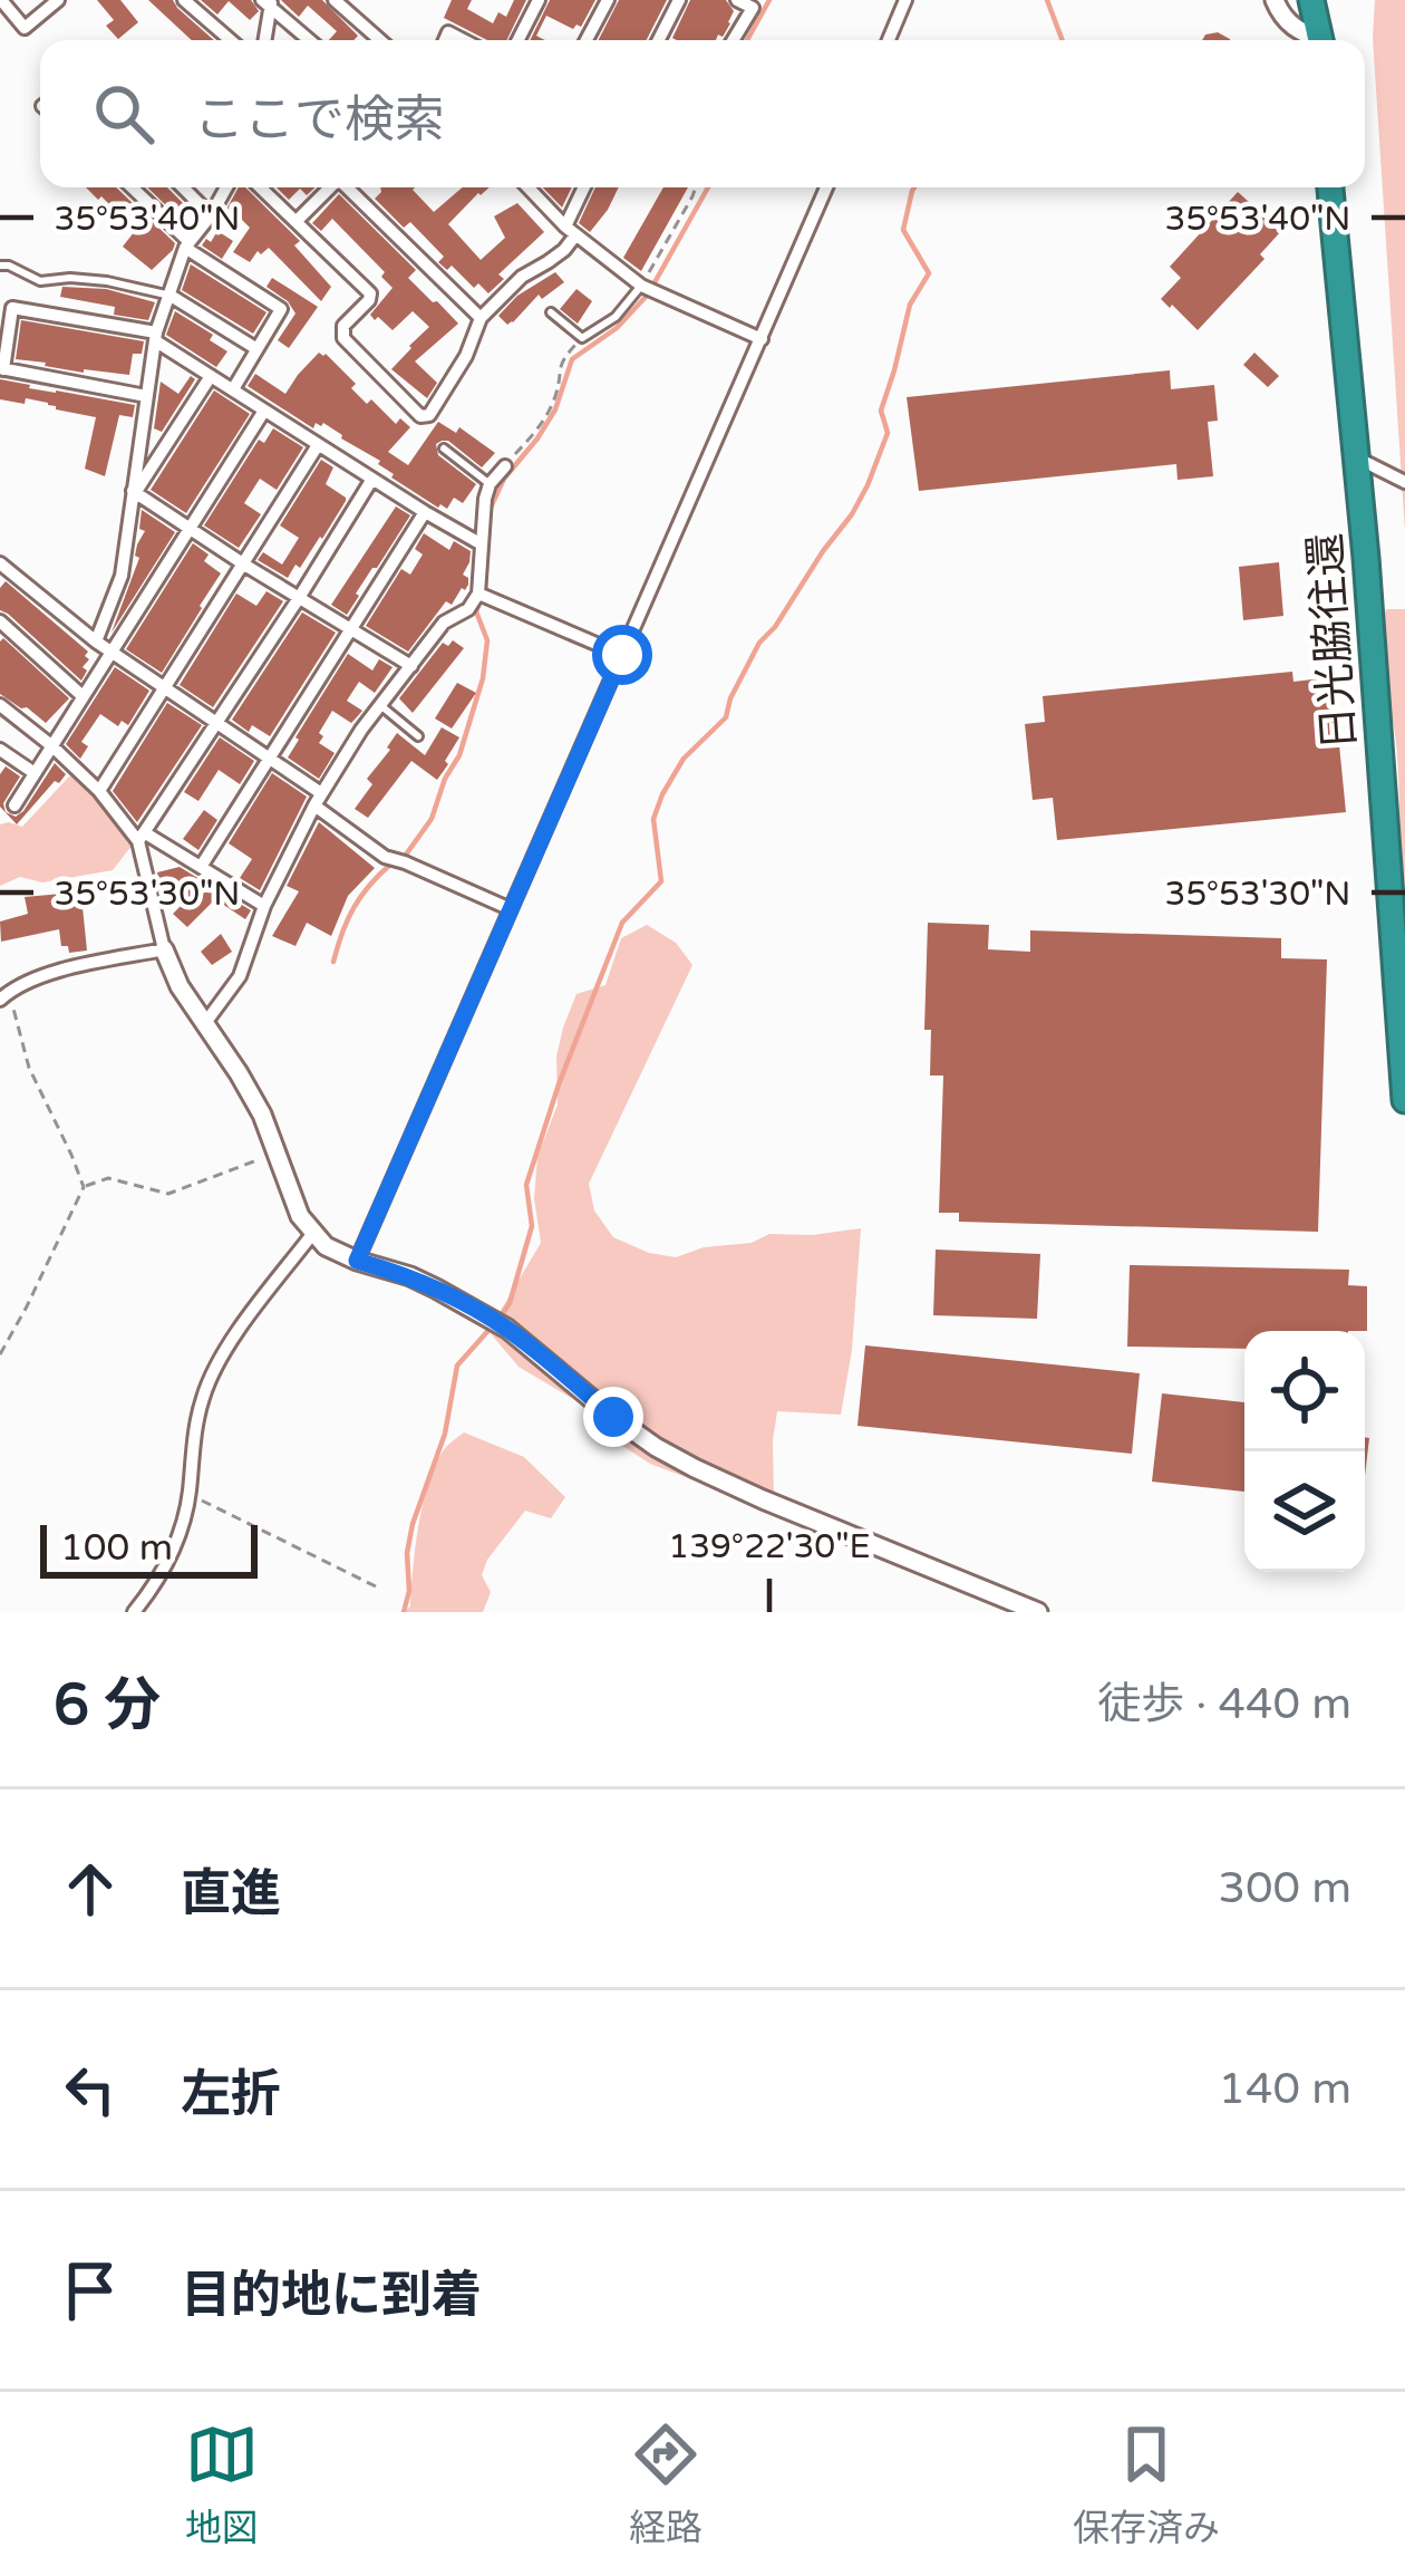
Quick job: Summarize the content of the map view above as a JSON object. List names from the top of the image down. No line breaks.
{"streets":{"highway":["日光脇往還"]},"scale_bar":"100 m","page":{"search":"ここで検索","scale":"100 m","heading":["6 分","徒歩 · 440 m"],"list":[["直進","300 m"],["左折","140 m"],"目的地に到着"],"nav":["地図","経路","保存済み"]},"coordinates":["35°53'40\"N","35°53'30\"N","139°22'30\"E"]}
